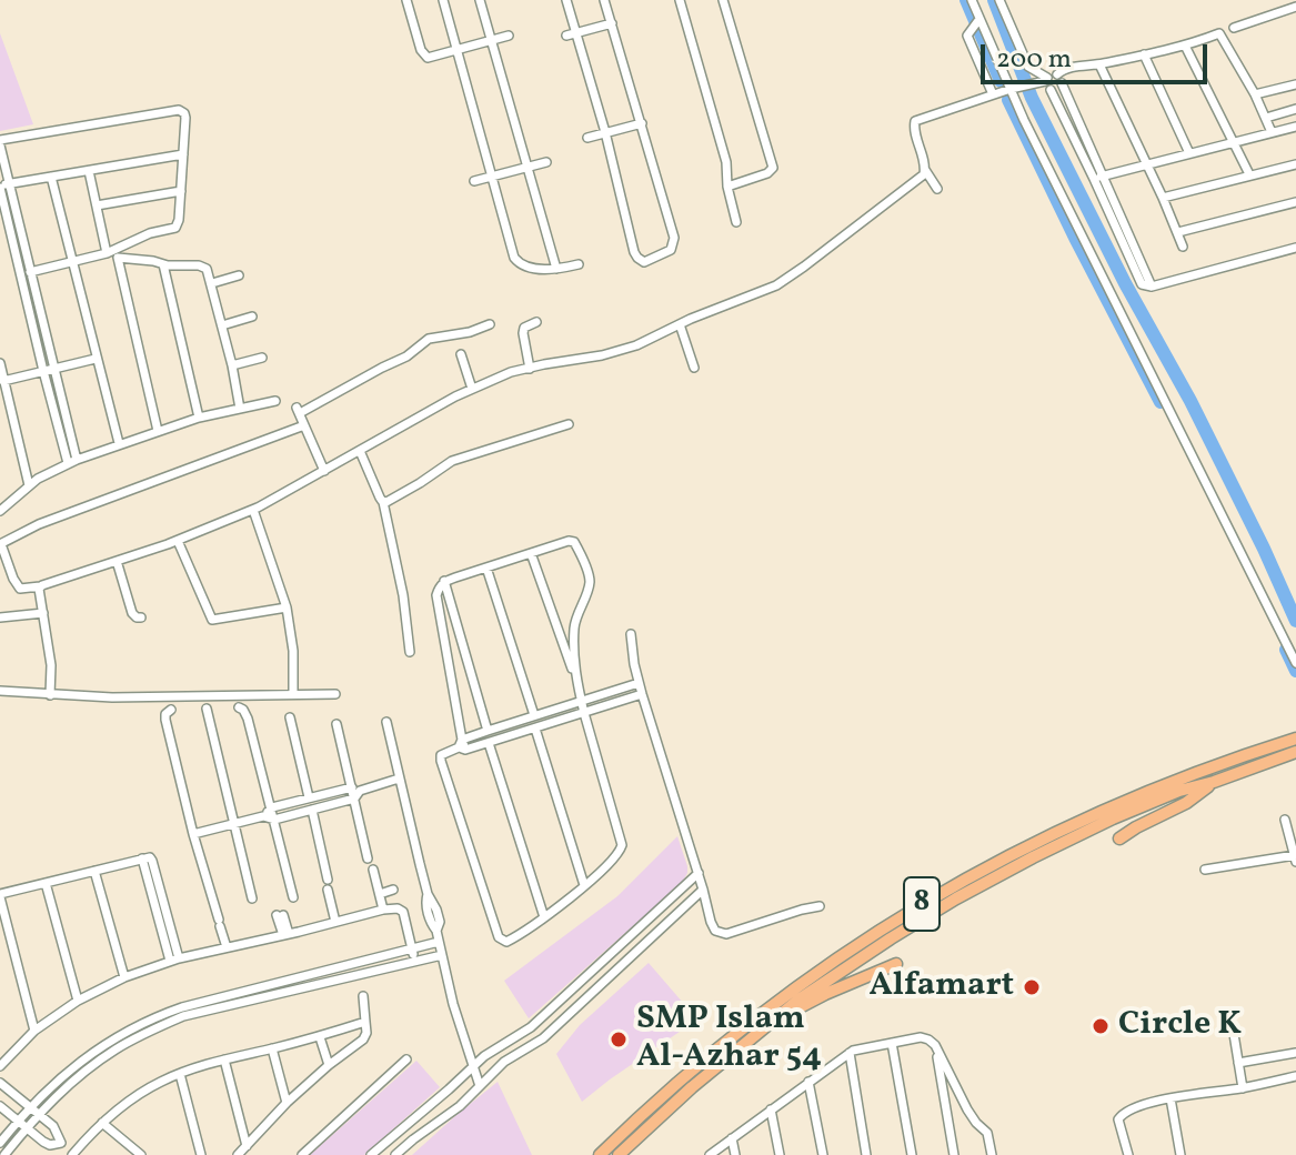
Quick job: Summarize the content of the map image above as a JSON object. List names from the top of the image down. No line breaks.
{"streets":{"highway":["8"]},"places":["Alfamart","Circle K","SMP Islam Al-Azhar 54"],"scale_bar":"200 m"}
